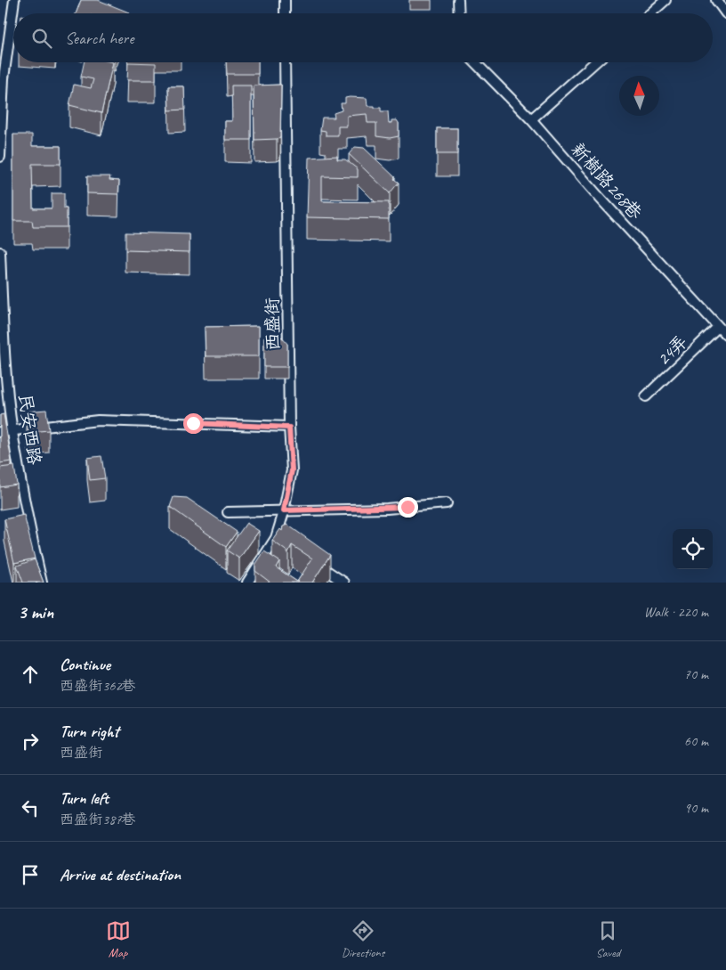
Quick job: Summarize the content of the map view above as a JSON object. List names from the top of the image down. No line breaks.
{"streets":{"street":["新樹路268巷","西盛街","24弄","民安西路"]},"crossings":[["新樹路268巷","24弄"]],"north":"top","page":{"search":"Search here","heading":["3 min","Walk · 220 m"],"list":[["Continue","西盛街362巷","70 m"],["Turn right","西盛街","60 m"],["Turn left","西盛街387巷","90 m"],"Arrive at destination"],"nav":["Map","Directions","Saved"]}}
